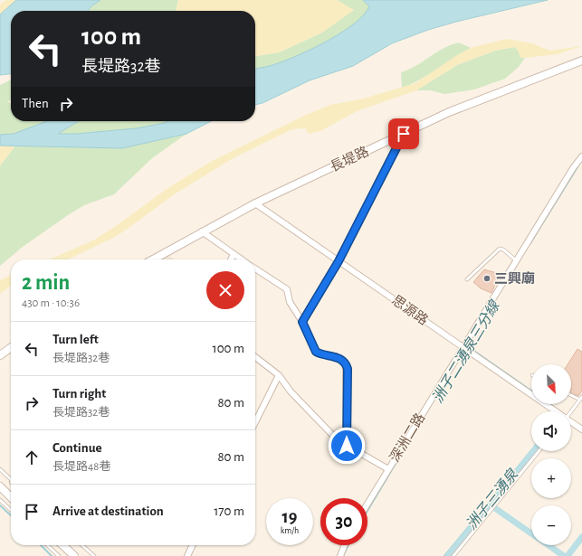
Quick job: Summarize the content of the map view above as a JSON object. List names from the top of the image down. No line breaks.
{"streets":{"street":["長堤路","思源路","深洲二路"]},"crossings":[["長堤路","思源路"],["思源路","深洲二路"]],"water":["洲子二湧泉三分線","洲子三湧泉"],"places":["三興廟"],"north":"bottom right","page":{"turn":["100 m","長堤路32巷"],"then":"Then","heading":["2 min","430 m · 10:36"],"list":[{"name":"Turn left","note":"長堤路32巷","value":"100 m"},{"name":"Turn right","note":"長堤路32巷","value":"80 m"},{"name":"Continue","note":"長堤路48巷","value":"80 m"},{"name":"Arrive at destination","value":"170 m"}],"map_buttons":["+","−"],"speed":"19 km/h","limit":"30"}}
